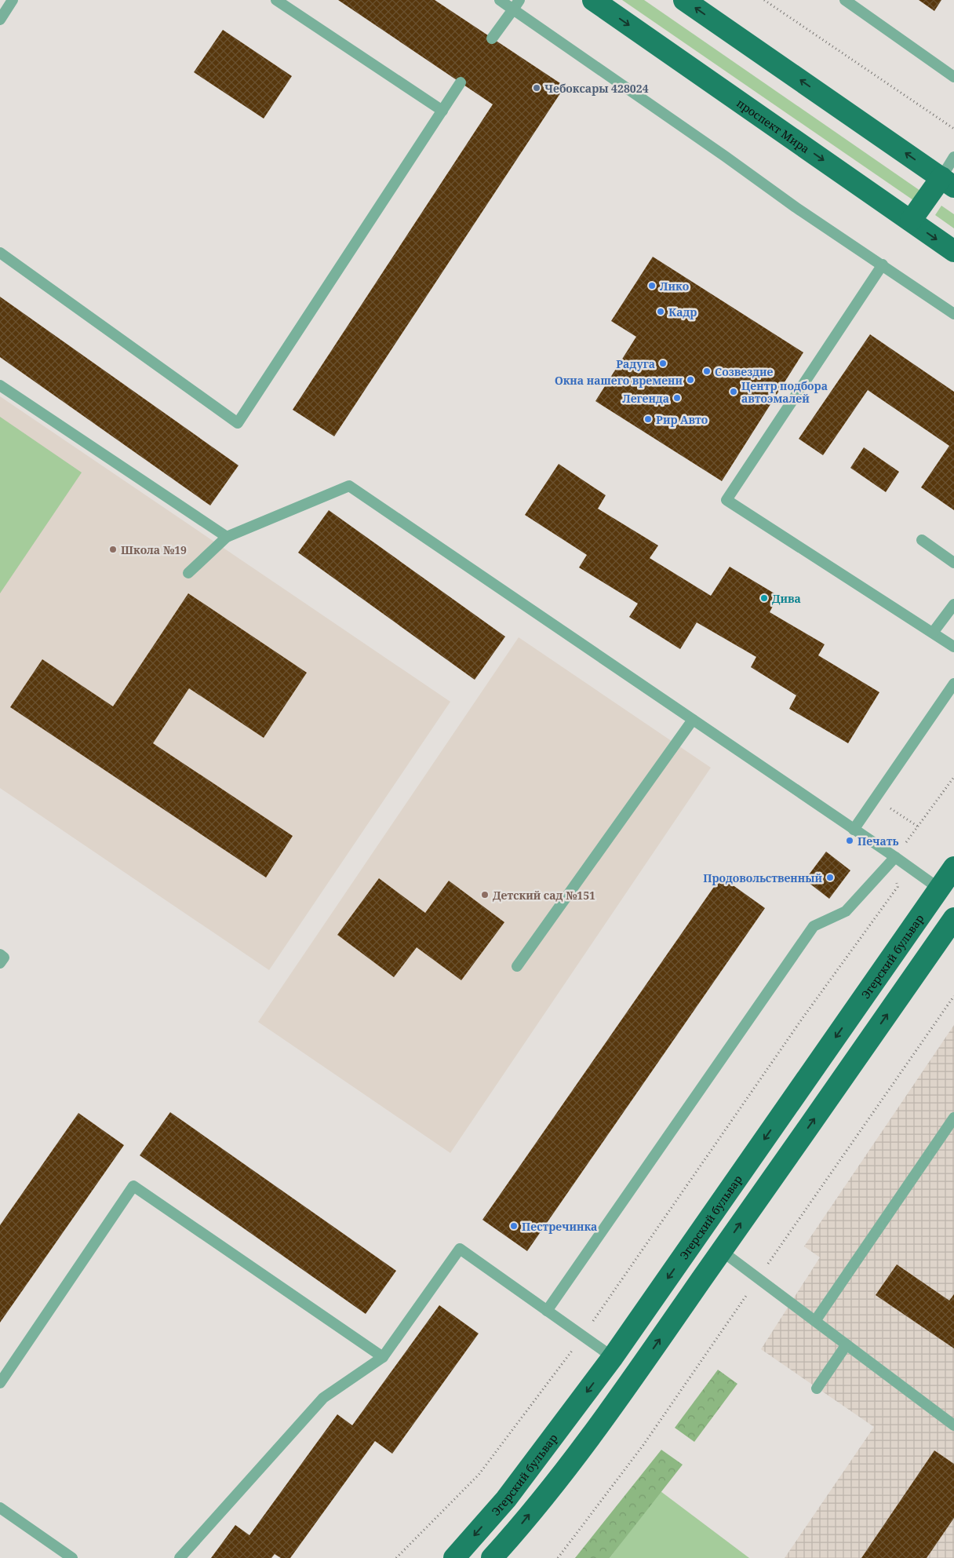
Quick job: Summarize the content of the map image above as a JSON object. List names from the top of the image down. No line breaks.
{"streets":{"main road":["проспект Мира","Эгерский бульвар"]},"places":["Чебоксары 428024","Лико","Кадр","Радуга","Созвездие","Окна нашего времени","Центр подбора автоэмалей","Легенда","Рир Авто","Школа №19","Дива","Печать","Продовольственный","Детский сад №151","Пестречинка"]}
